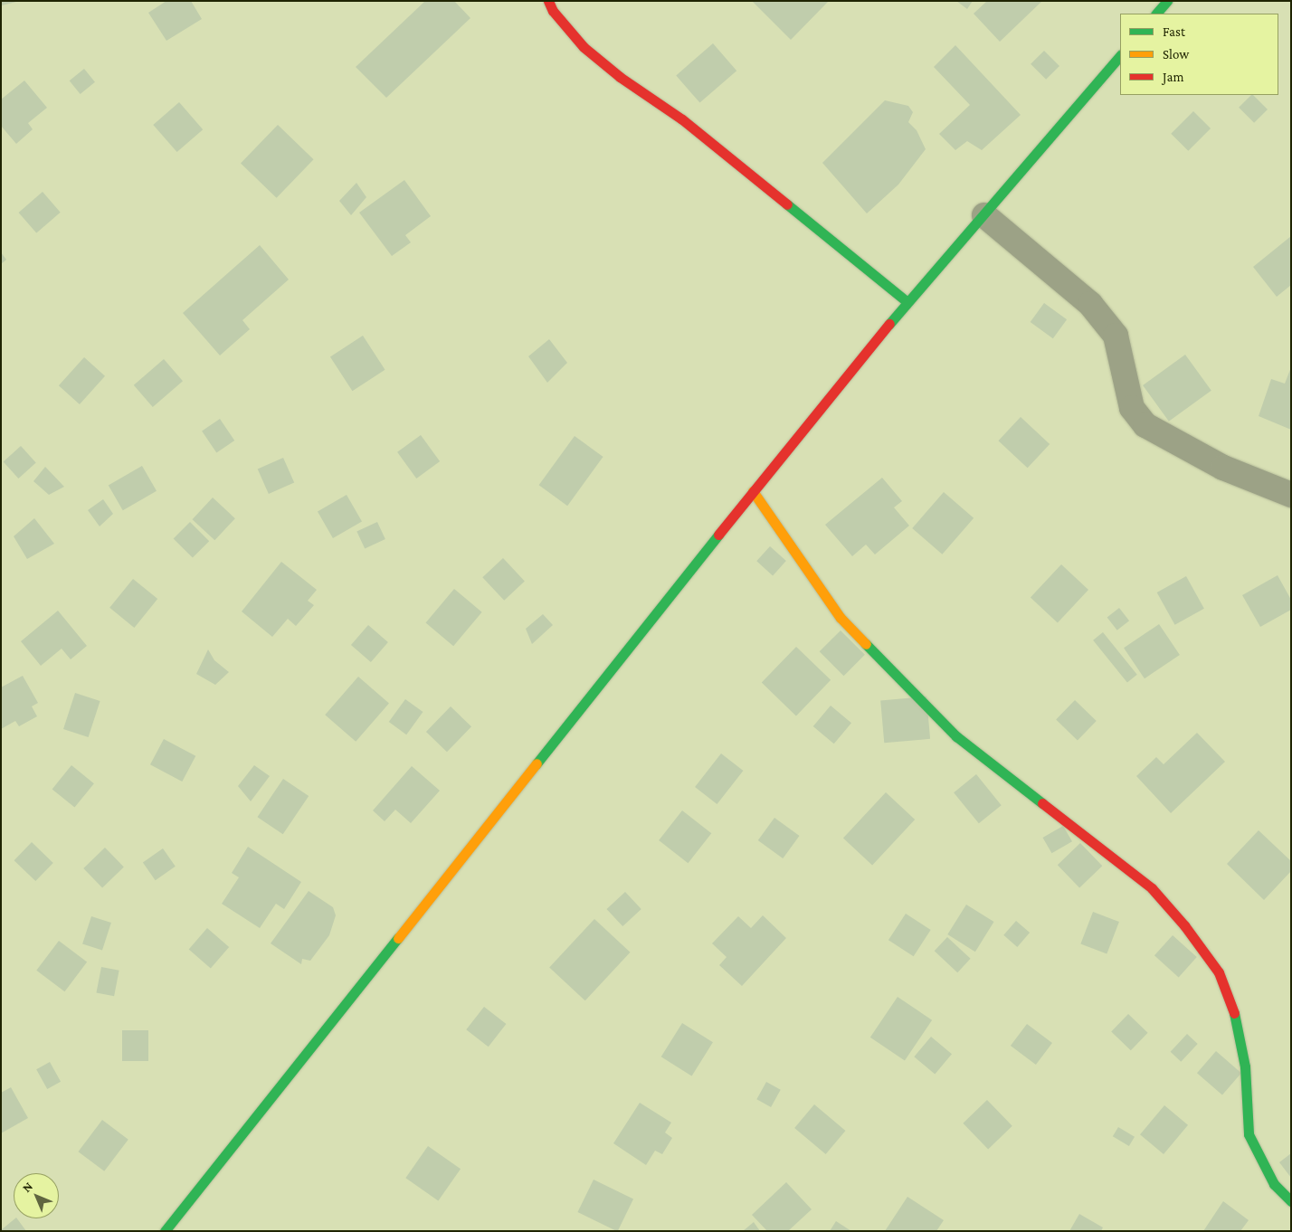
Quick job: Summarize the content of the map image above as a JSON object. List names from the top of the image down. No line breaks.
{"legend":["Fast","Slow","Jam"],"north":"top left"}
